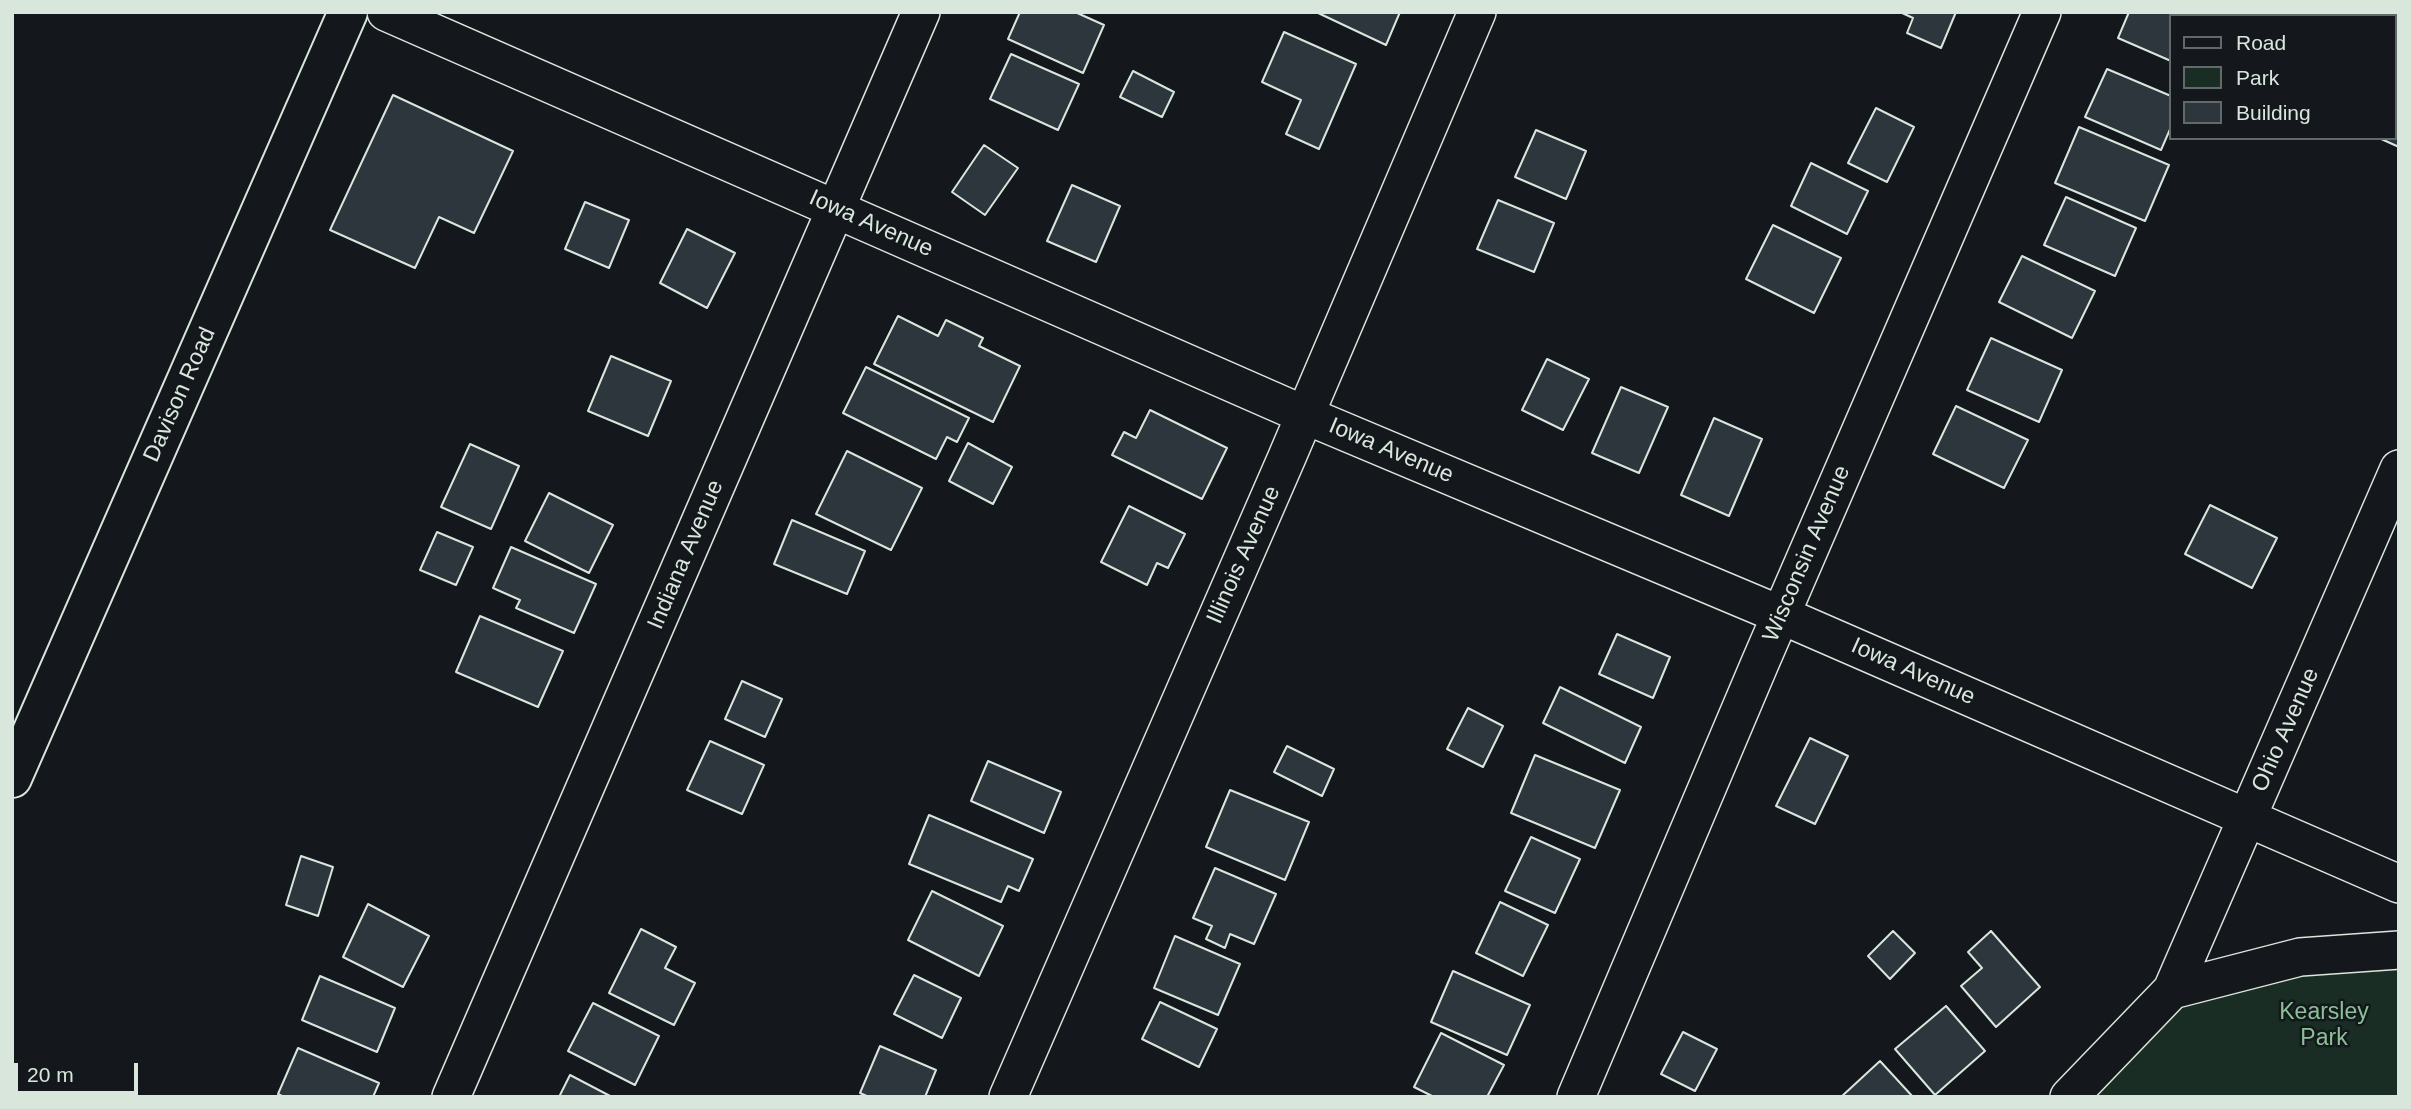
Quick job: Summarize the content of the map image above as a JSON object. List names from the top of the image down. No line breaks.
{"streets":{"main road":["Davison Road"],"street":["Iowa Avenue","Wisconsin Avenue","Indiana Avenue","Illinois Avenue","Ohio Avenue"]},"crossings":[["Iowa Avenue","Wisconsin Avenue"],["Iowa Avenue","Indiana Avenue"],["Iowa Avenue","Illinois Avenue"],["Iowa Avenue","Ohio Avenue"]],"parks":["Kearsley Park"],"legend":["Road","Park","Building"],"scale_bar":"20 m"}
